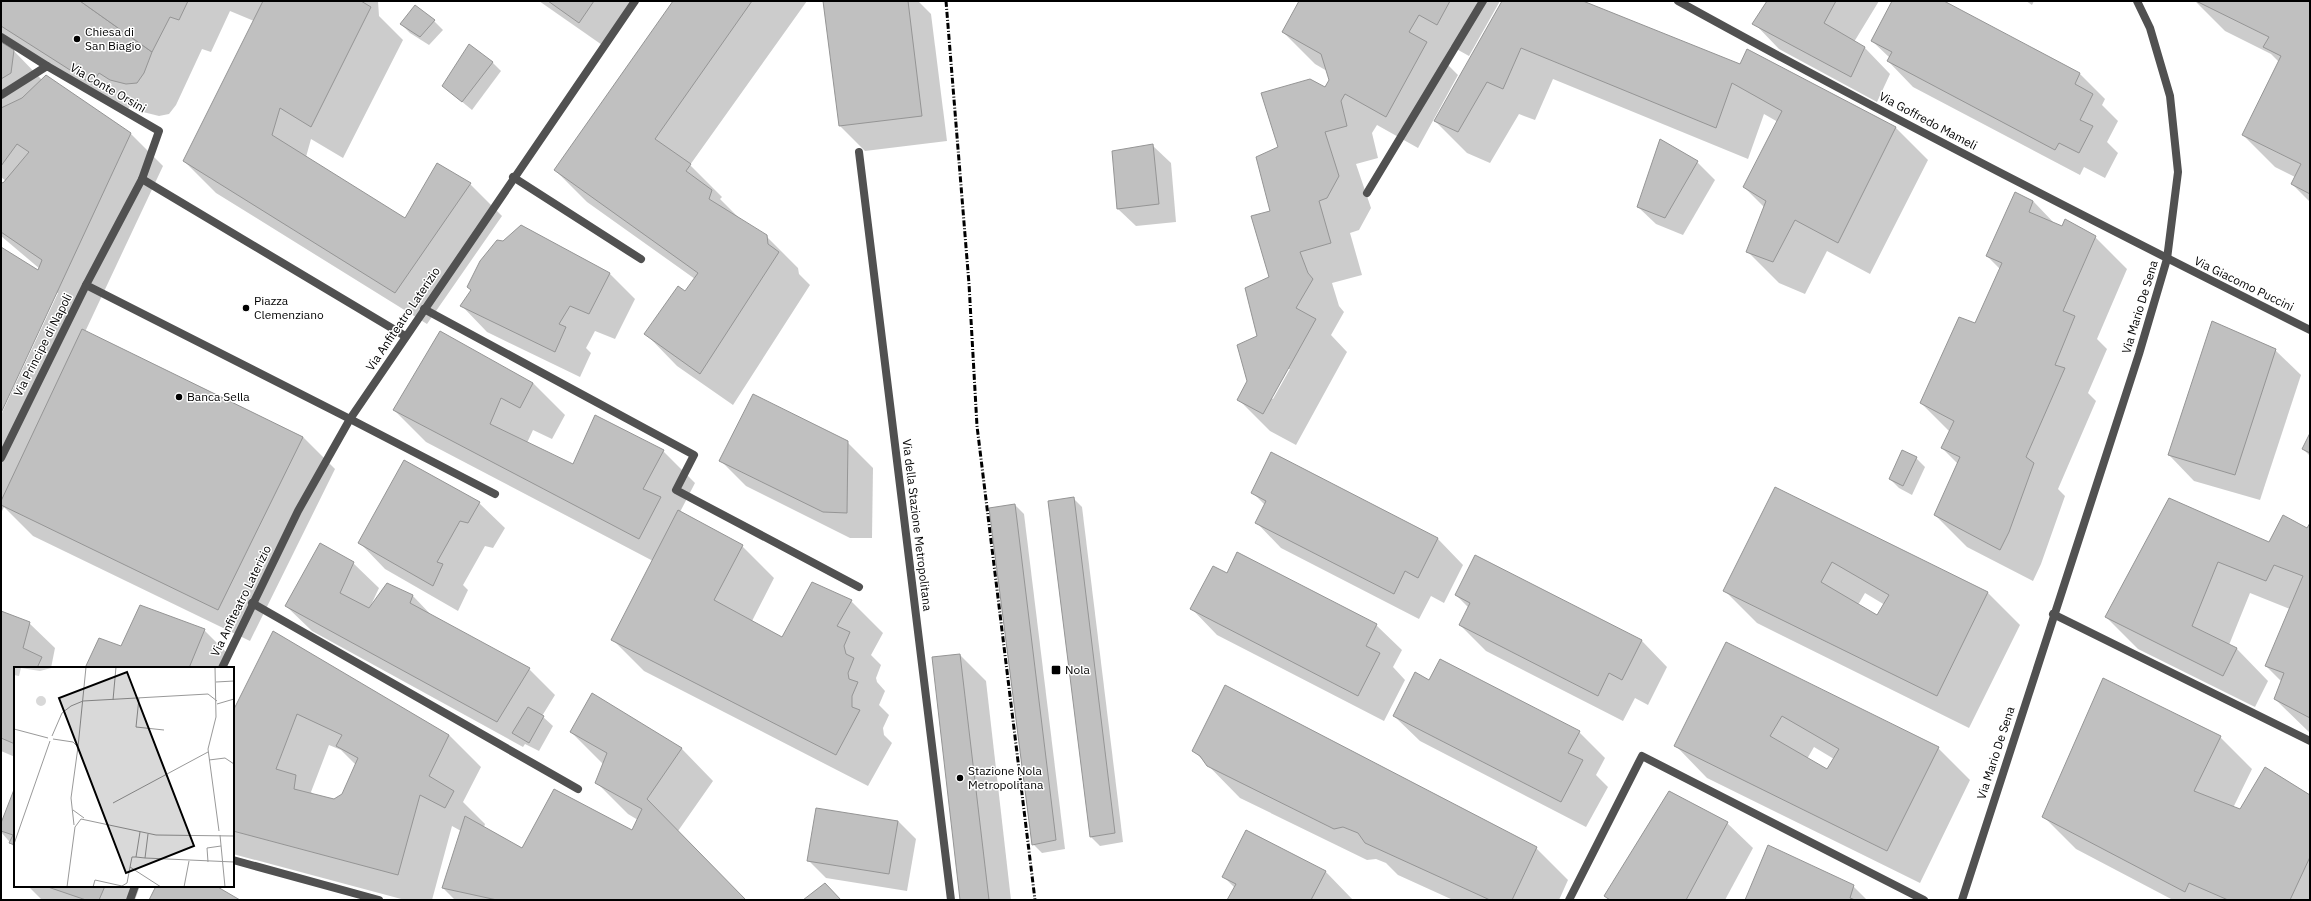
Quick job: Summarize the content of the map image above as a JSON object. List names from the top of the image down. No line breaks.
{"streets":{"street":["Via Conte Orsini","Via Goffredo Mameli","Via Giacomo Puccini","Via Mario De Sena","Via Anfiteatro Laterizio","Via Principe di Napoli","Via della Stazione Metropolitana"]},"crossings":[["Via Goffredo Mameli","Via Giacomo Puccini"],["Via Goffredo Mameli","Via Mario De Sena"],["Via Giacomo Puccini","Via Mario De Sena"]],"places":{"other":["Chiesa di San Biagio","Piazza Clemenziano","Banca Sella","Stazione Nola Metropolitana"],"transit":["Nola"]}}
